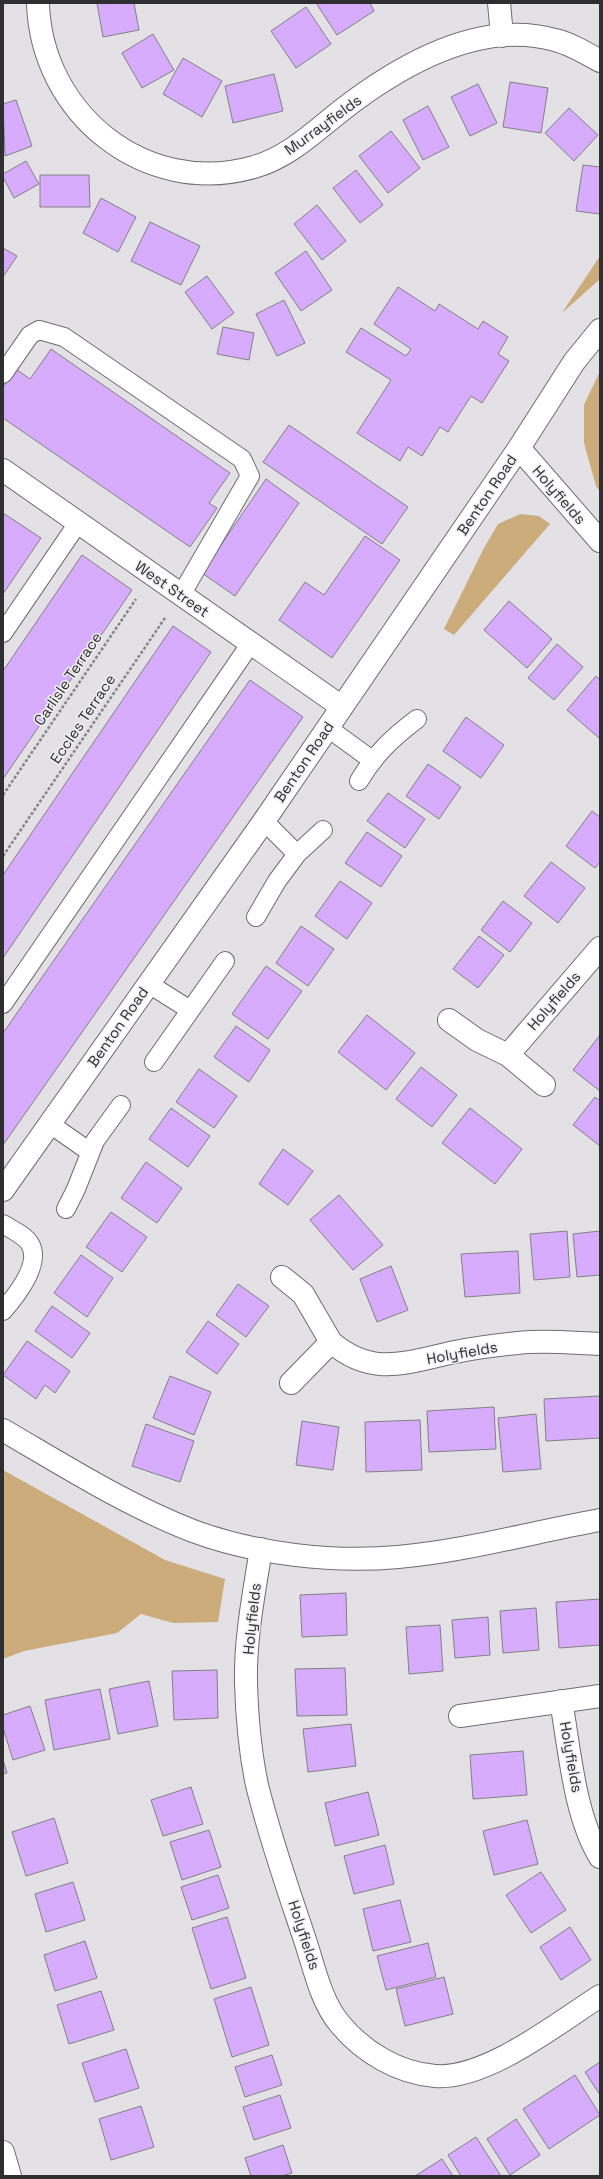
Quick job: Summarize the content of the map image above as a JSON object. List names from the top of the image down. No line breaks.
{"streets":{"street":["Murrayfields","Benton Road","Holyfields","West Street"],"path":["Carlisle Terrace","Eccles Terrace"]},"crossings":[["Benton Road","Holyfields"],["Benton Road","West Street"],["West Street","Carlisle Terrace"],["West Street","Eccles Terrace"]]}
